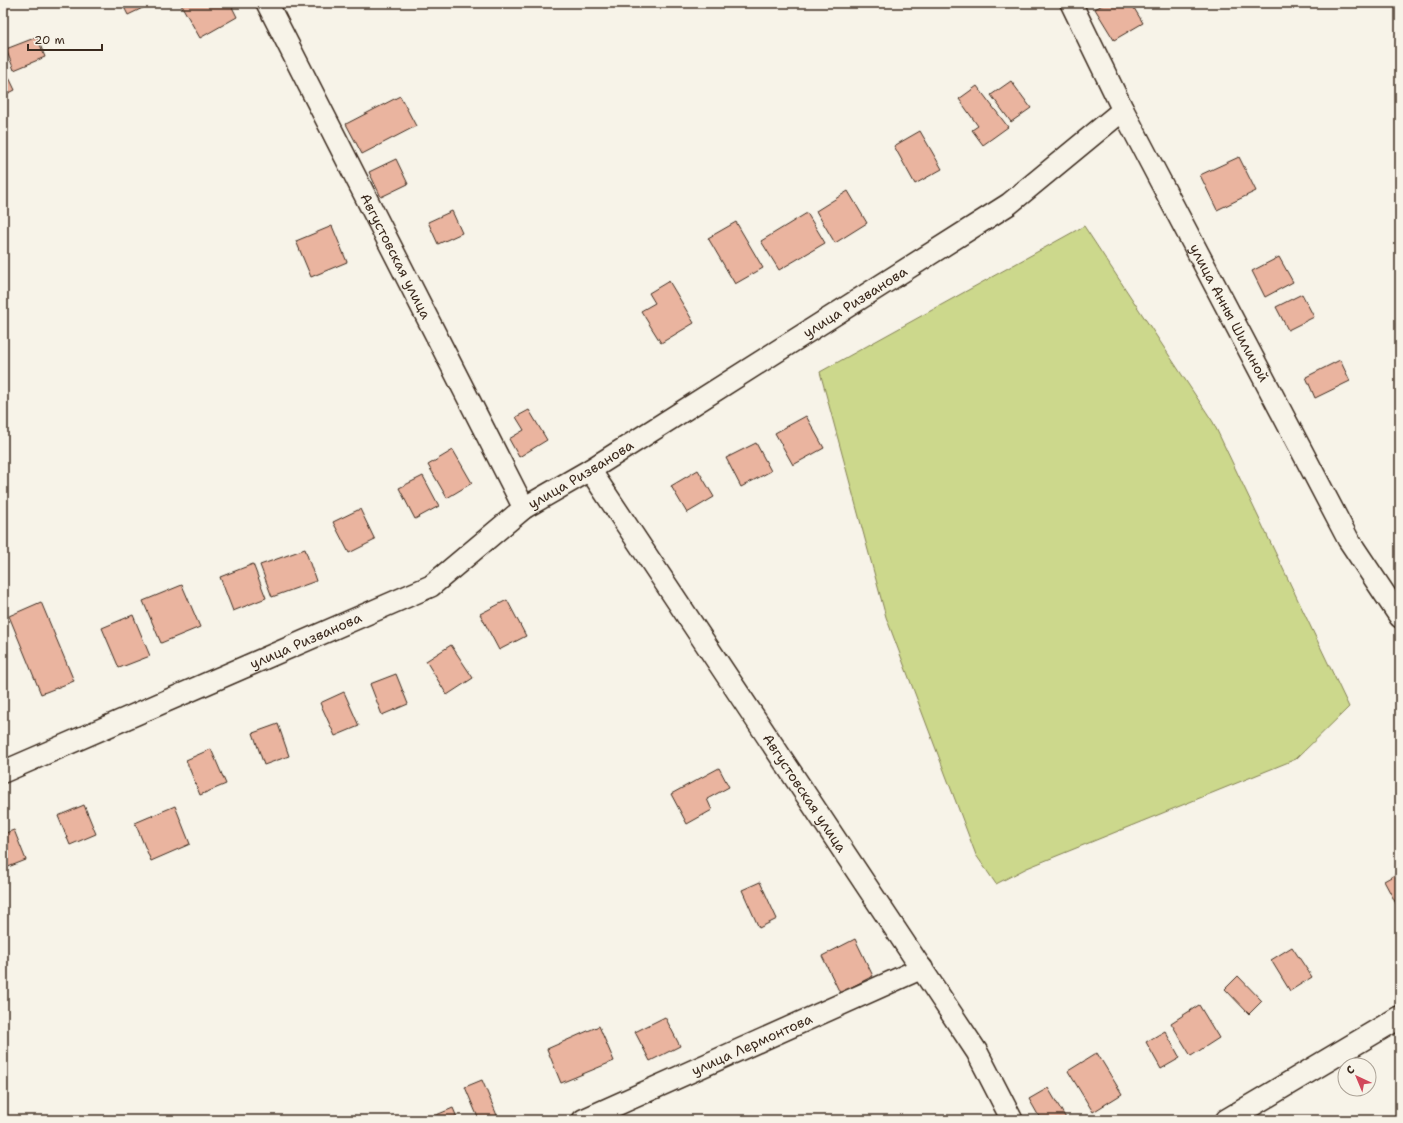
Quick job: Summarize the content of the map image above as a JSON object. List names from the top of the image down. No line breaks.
{"streets":{"street":["Августовская улица","улица Ризванова","улица Анны Шилиной","улица Лермонтова"]},"crossings":[["Августовская улица","улица Ризванова"],["Августовская улица","улица Лермонтова"],["улица Ризванова","улица Анны Шилиной"]],"scale_bar":"20 m","north":"top left"}
